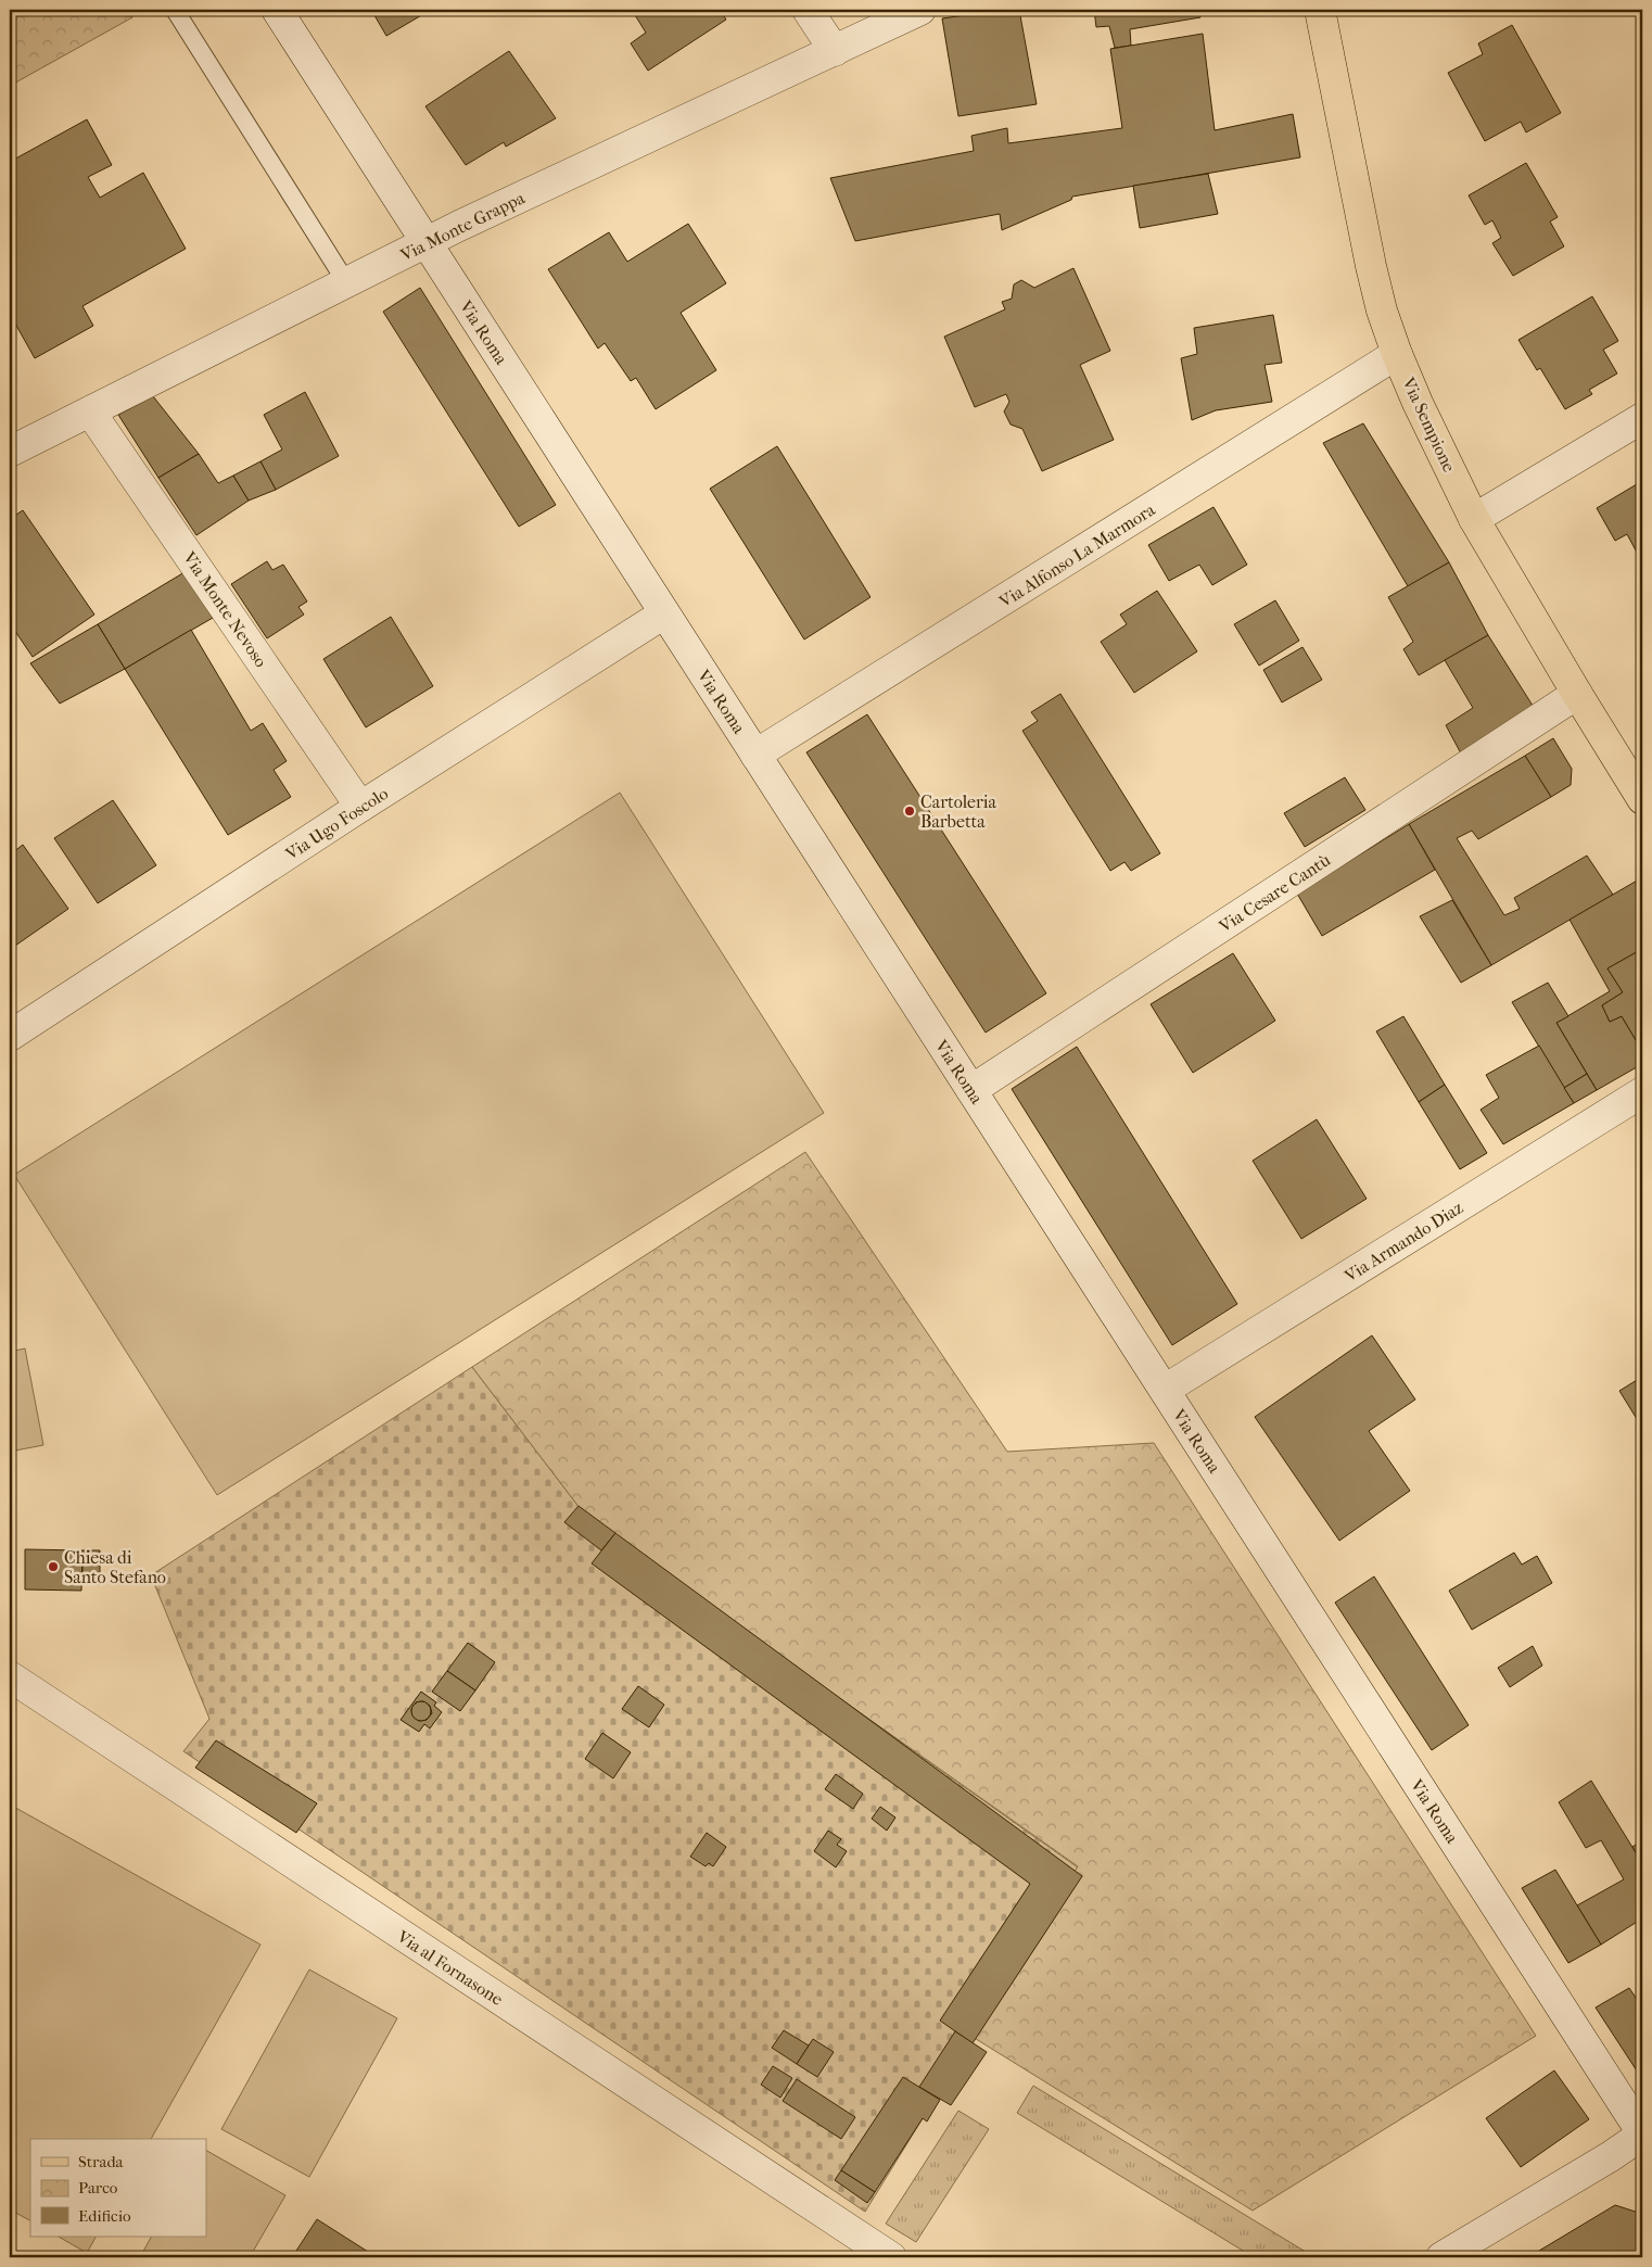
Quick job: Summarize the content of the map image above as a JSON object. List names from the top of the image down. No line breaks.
{"streets":{"main road":["Via Sempione"],"street":["Via Monte Grappa","Via Roma","Via Alfonso La Marmora","Via Monte Nevoso","Via Ugo Foscolo","Via Cesare Cantù","Via Armando Diaz","Via al Fornasone"]},"crossings":[["Via Monte Grappa","Via Roma"],["Via Monte Grappa","Via Monte Nevoso"],["Via Roma","Via Alfonso La Marmora"],["Via Roma","Via Ugo Foscolo"],["Via Roma","Via Cesare Cantù"],["Via Roma","Via Armando Diaz"],["Via Sempione","Via Alfonso La Marmora"],["Via Sempione","Via Cesare Cantù"],["Via Monte Nevoso","Via Ugo Foscolo"]],"places":["Cartoleria Barbetta","Chiesa di Santo Stefano"],"legend":["Strada","Parco","Edificio"]}
